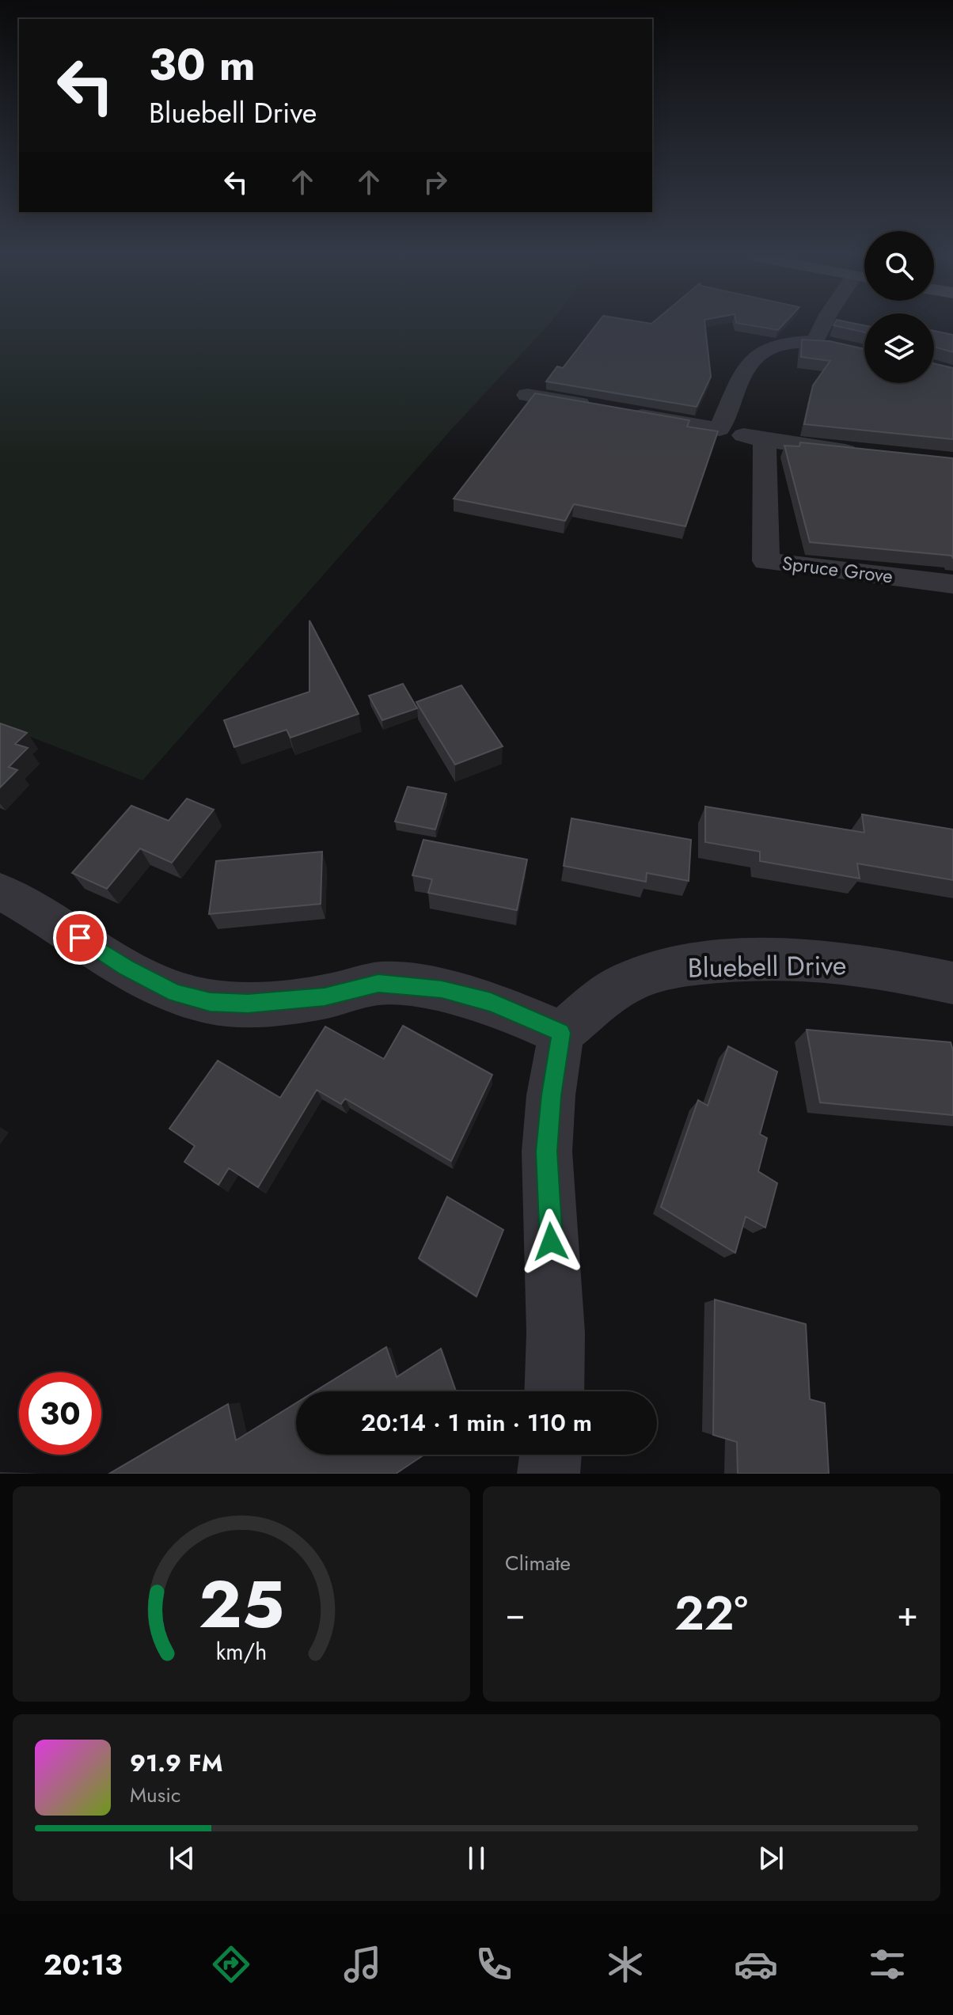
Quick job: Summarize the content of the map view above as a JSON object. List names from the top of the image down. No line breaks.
{"streets":{"street":["Spruce Grove","Bluebell Drive"]},"page":{"turn":["30 m","Bluebell Drive"],"limit":"30","trip":"20:14 · 1 min · 110 m","tile":"Climate","heat":["−","22°","+"],"song":["91.9 FM","Music"],"tabs":"20:13","gauge":["25","km/h"]}}
